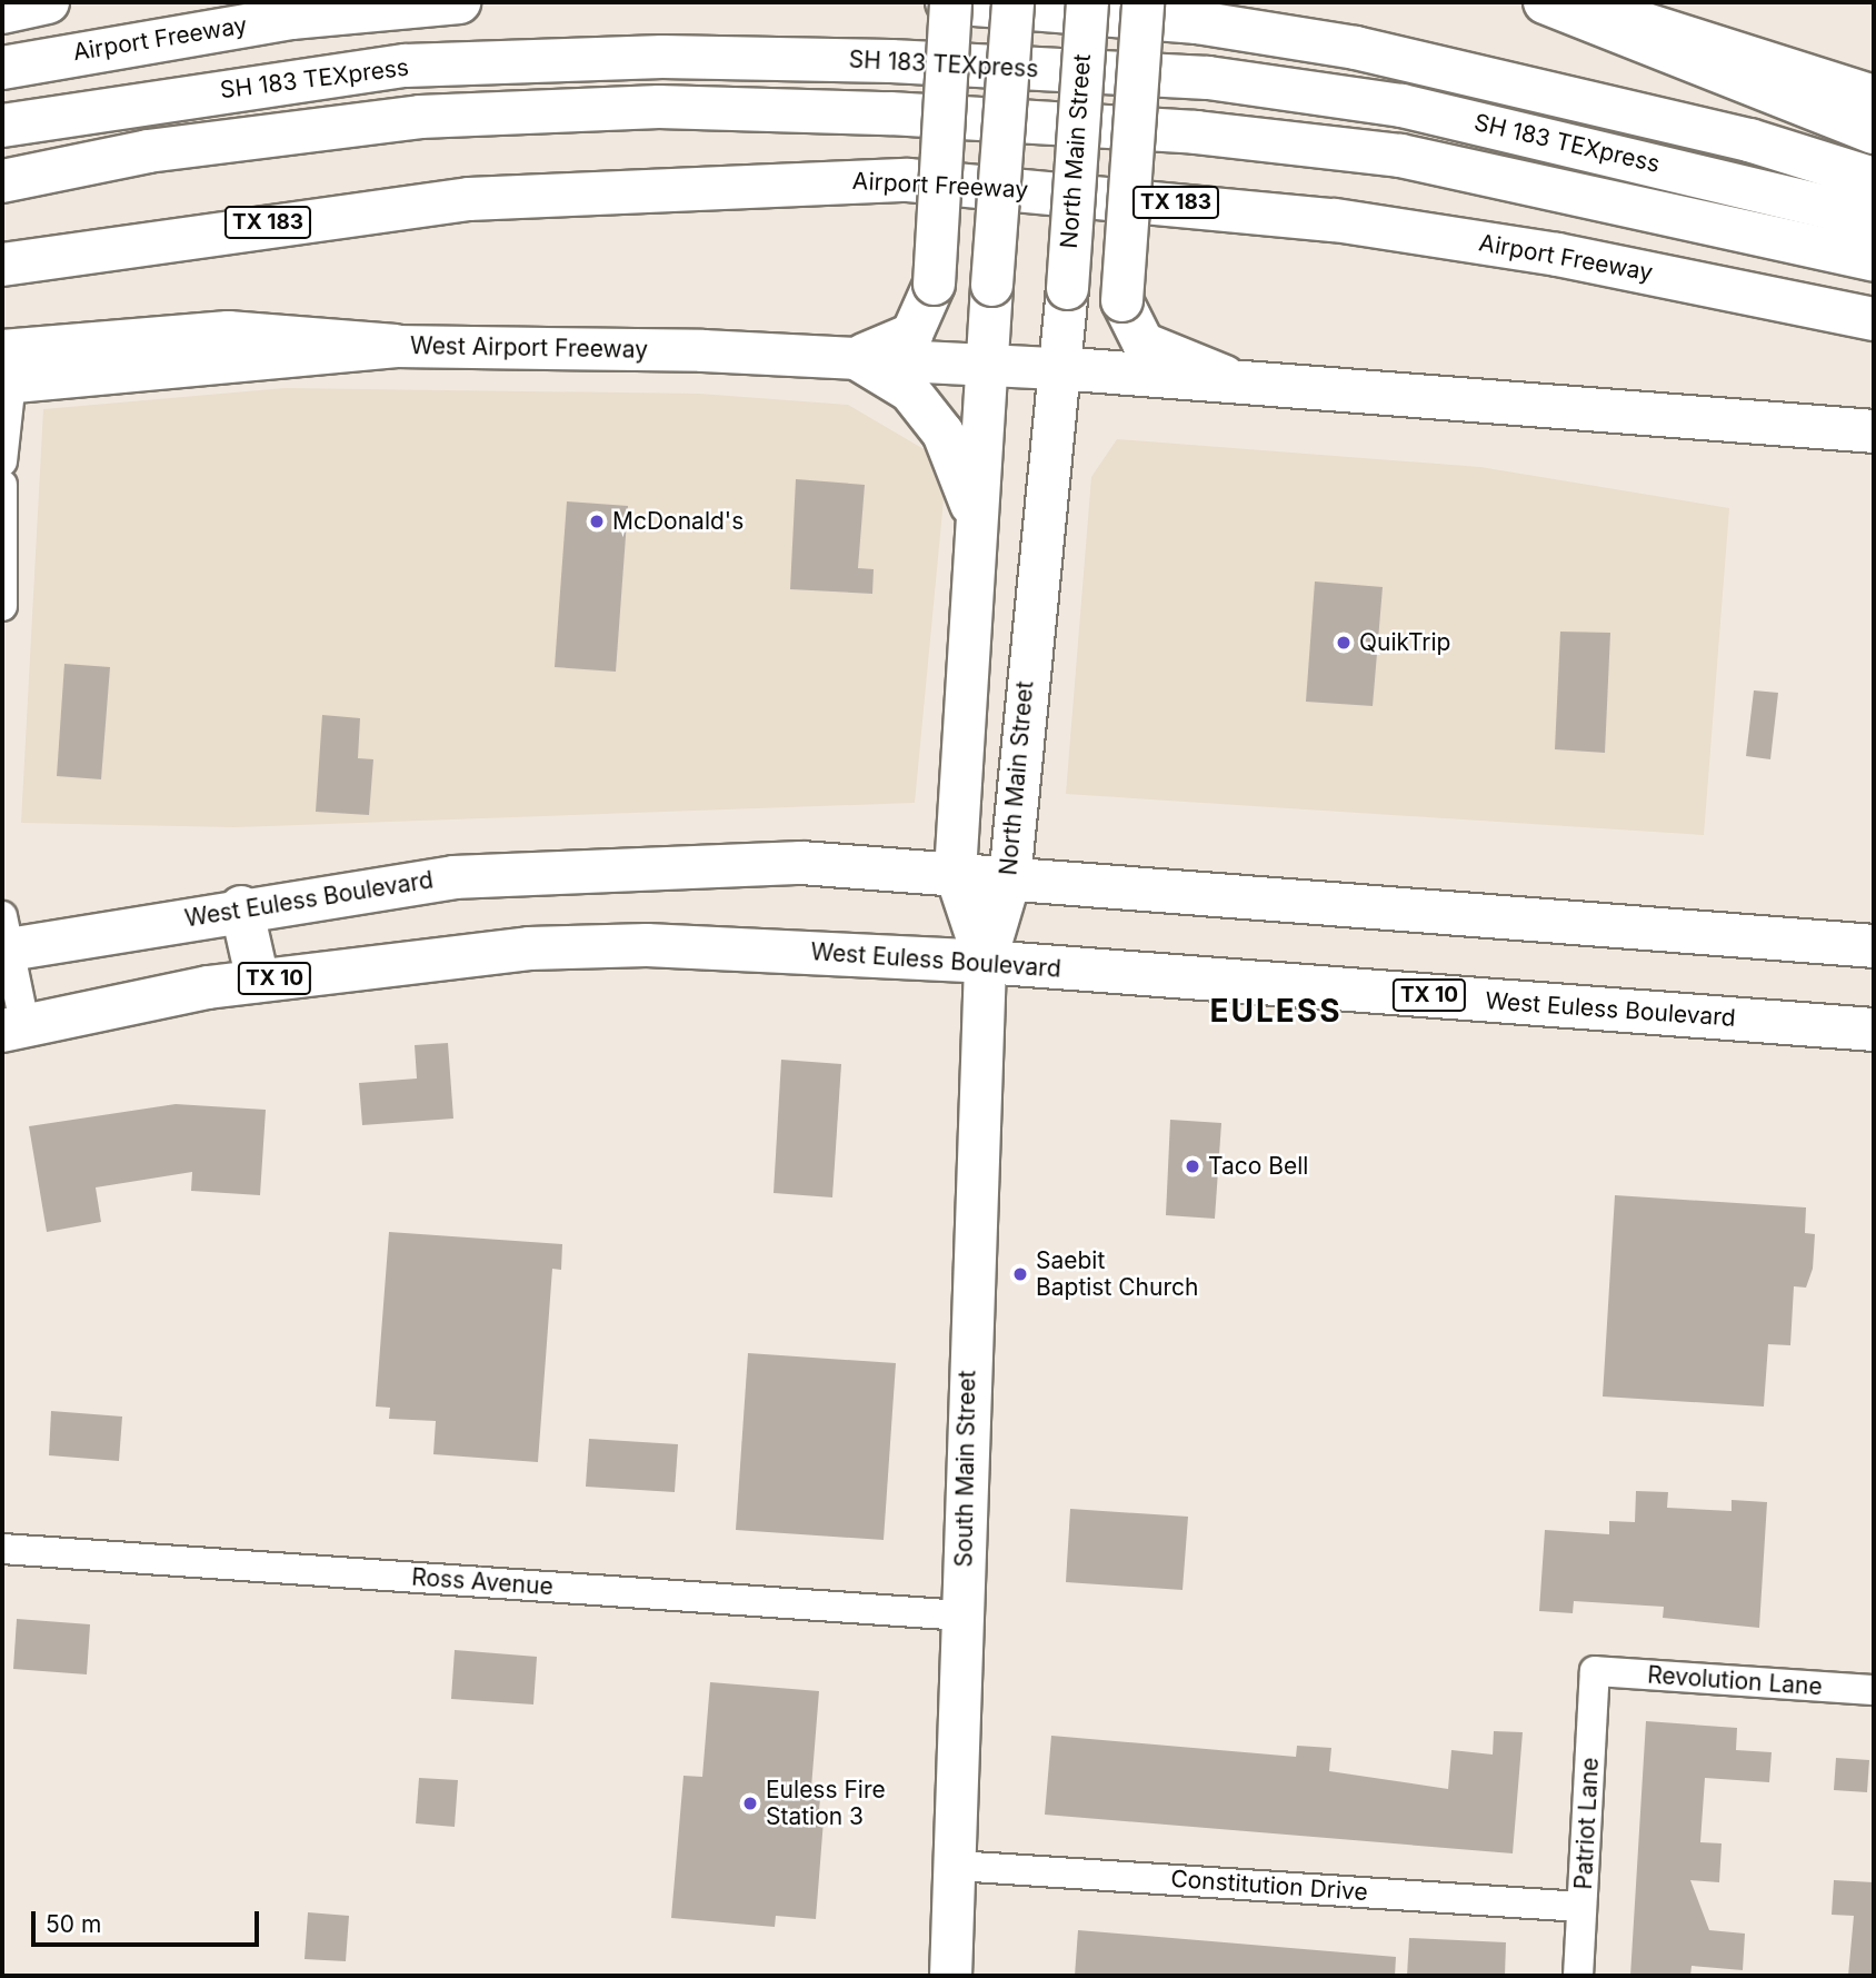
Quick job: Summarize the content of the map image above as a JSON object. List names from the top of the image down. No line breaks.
{"streets":{"main road":["Airport Freeway","SH 183 TEXpress","North Main Street","TX 183","West Airport Freeway","West Euless Boulevard","TX 10","South Main Street"],"street":["Ross Avenue","Revolution Lane","Patriot Lane","Constitution Drive"]},"crossings":[["North Main Street","West Airport Freeway"],["North Main Street","West Euless Boulevard"],["North Main Street","South Main Street"],["West Euless Boulevard","South Main Street"],["South Main Street","Ross Avenue"],["South Main Street","Constitution Drive"],["Revolution Lane","Patriot Lane"],["Patriot Lane","Constitution Drive"]],"districts":["EULESS"],"places":["McDonald's","QuikTrip","Taco Bell","Saebit Baptist Church","Euless Fire Station 3"],"scale_bar":"50 m"}
